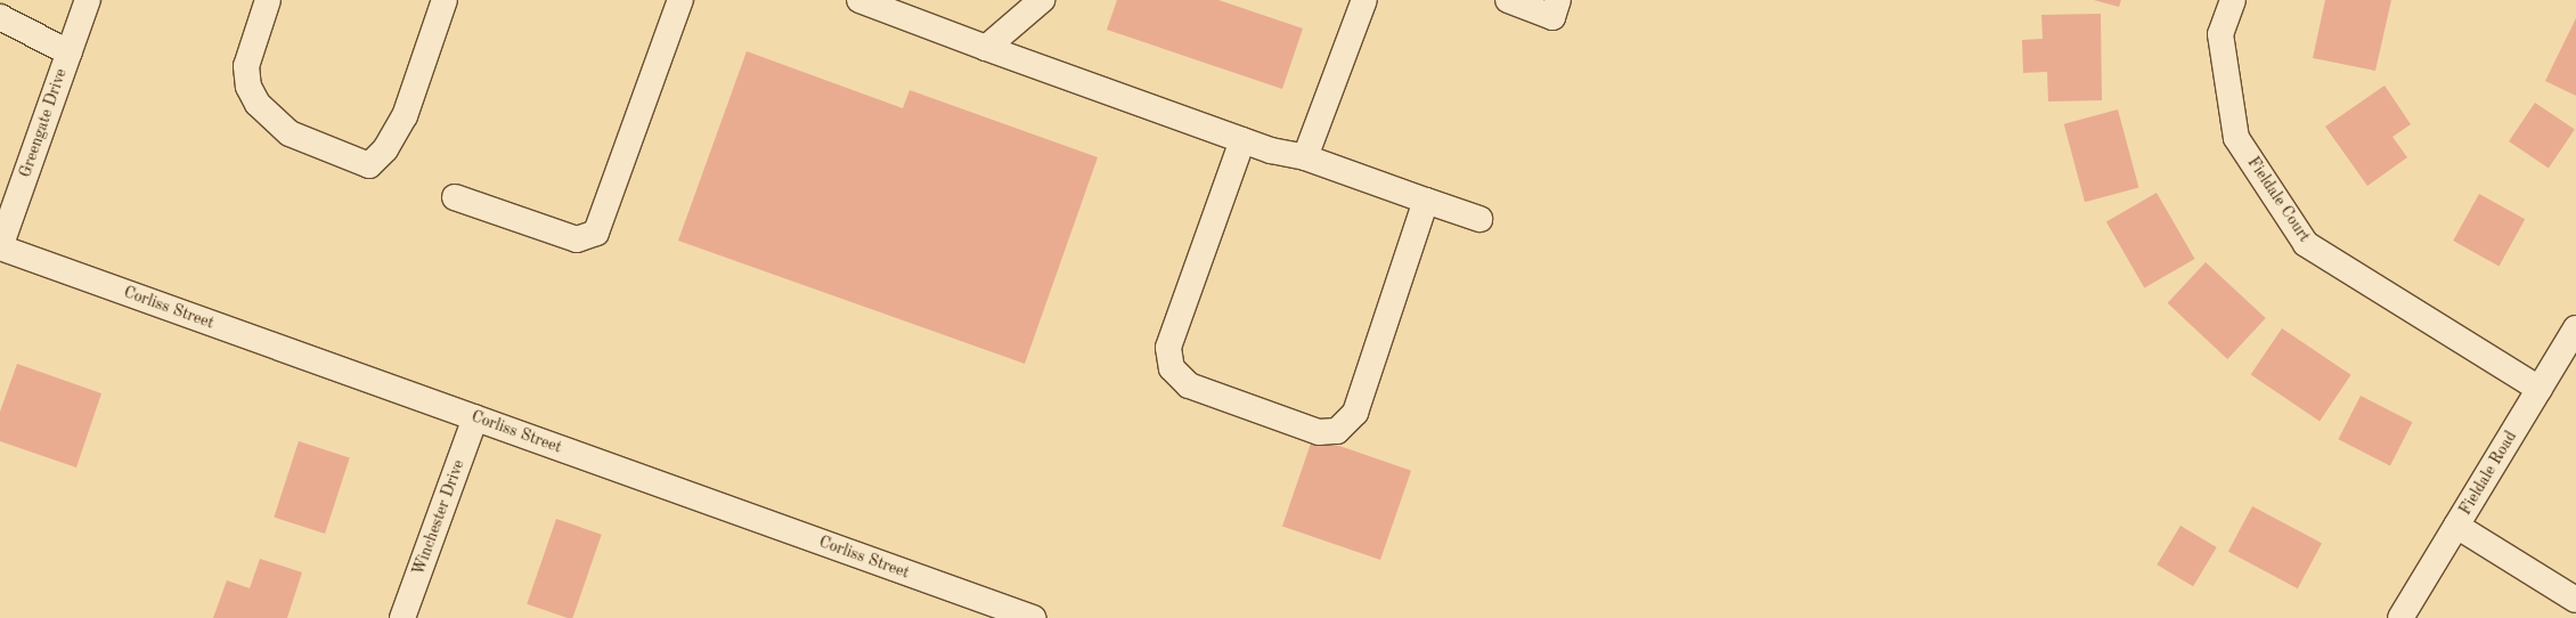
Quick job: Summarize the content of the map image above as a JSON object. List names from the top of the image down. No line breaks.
{"streets":{"street":["Greengate Drive","Fieldale Court","Corliss Street","Fieldale Road","Winchester Drive"]},"crossings":[["Greengate Drive","Corliss Street"],["Fieldale Court","Fieldale Road"],["Corliss Street","Winchester Drive"]]}
